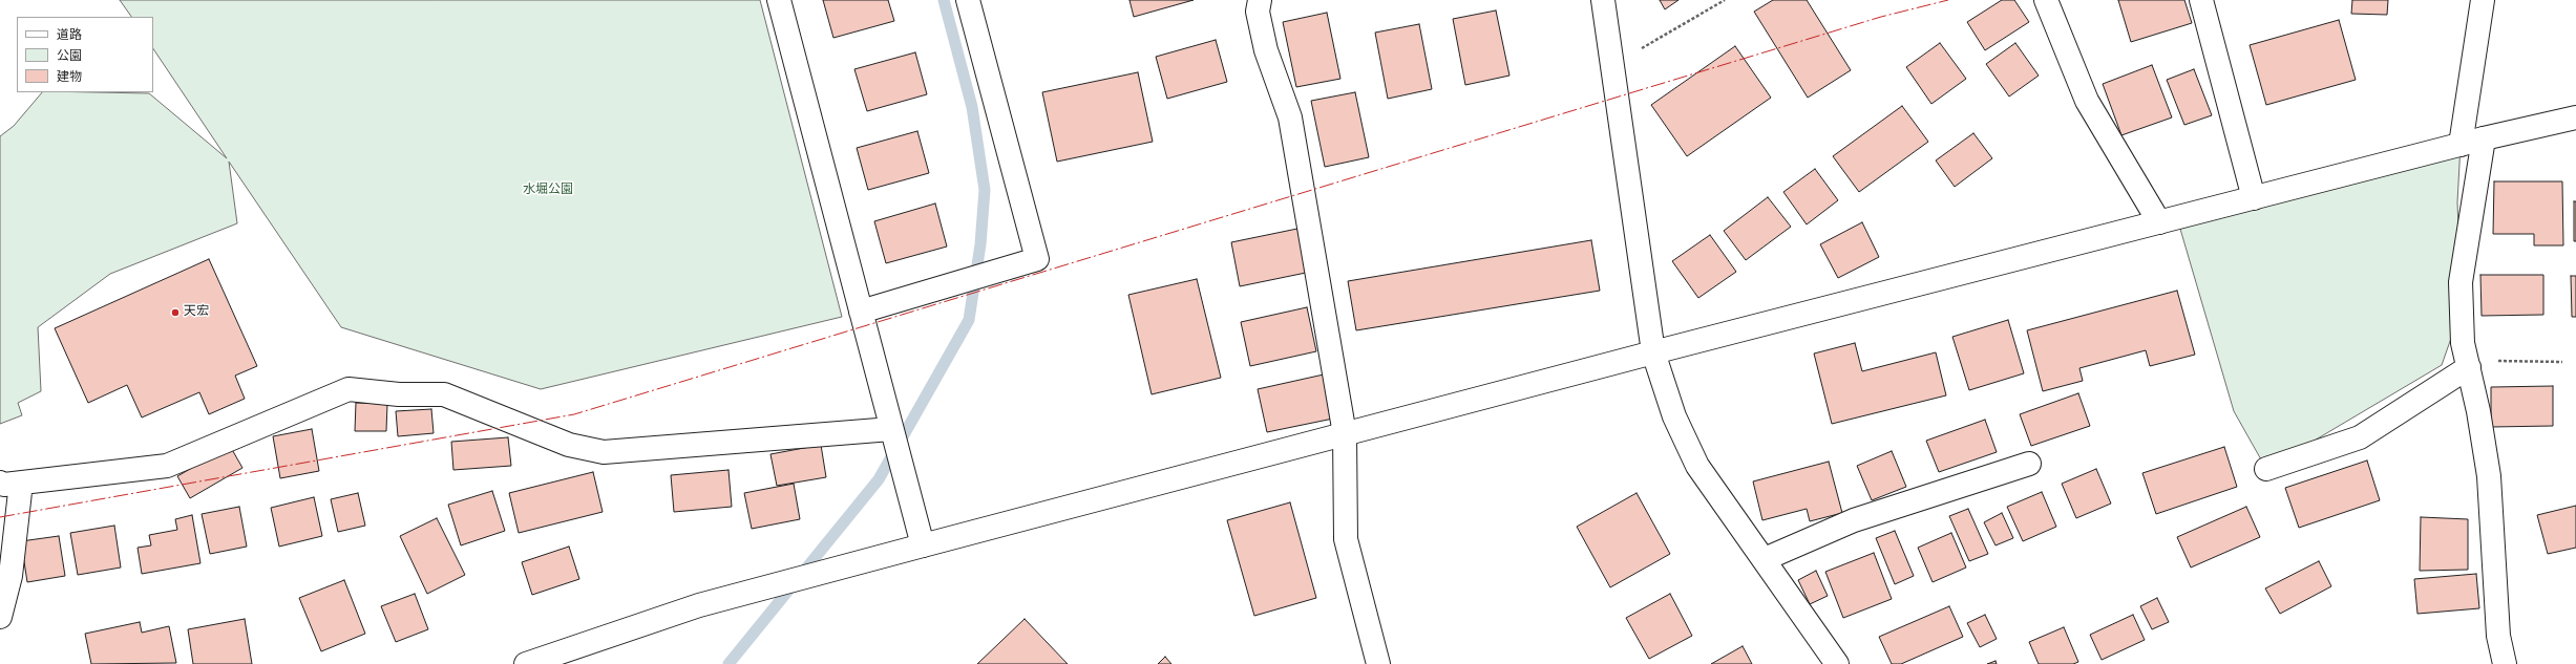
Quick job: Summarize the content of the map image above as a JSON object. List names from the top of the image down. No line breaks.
{"parks":["水堀公園"],"places":["天宏"],"legend":["道路","公園","建物"]}
